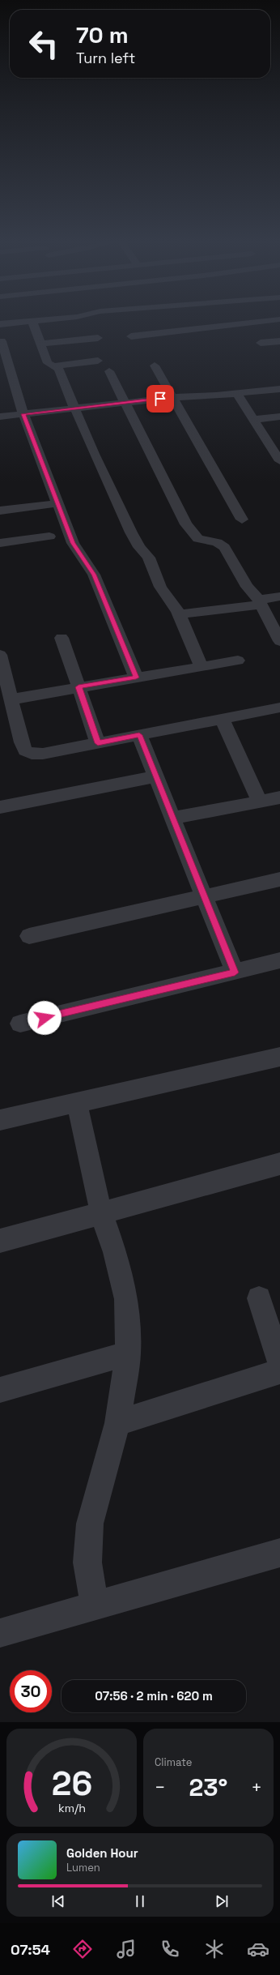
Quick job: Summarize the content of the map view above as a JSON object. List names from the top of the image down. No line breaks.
{"page":{"turn":["70 m","Turn left"],"limit":"30","trip":"07:56 · 2 min · 620 m","tile":"Climate","heat":["−","23°","+"],"song":["Golden Hour","Lumen"],"tabs":"07:54","gauge":["26","km/h"]}}
